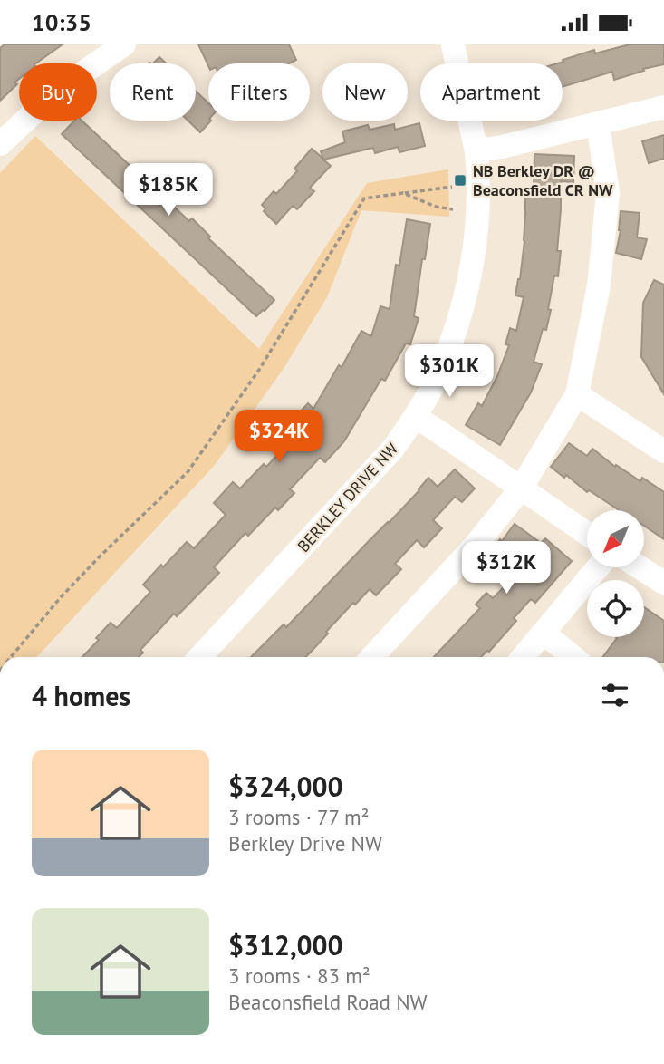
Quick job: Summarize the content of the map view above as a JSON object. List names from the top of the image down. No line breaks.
{"streets":{"street":["BERKLEY DRIVE NW"]},"places":{"transit":["NB Berkley DR @ Beaconsfield CR NW"]},"north":"bottom left","page":{"status":"10:35","chip":["Buy","Rent","Filters","New","Apartment"],"price":["$185K","$301K","$324K","$312K"],"heading":"4 homes","list":[{"name":"$324,000","note":"3 rooms · 77 m² · Berkley Drive NW"},{"name":"$312,000","note":"3 rooms · 83 m² · Beaconsfield Road NW"}]}}
